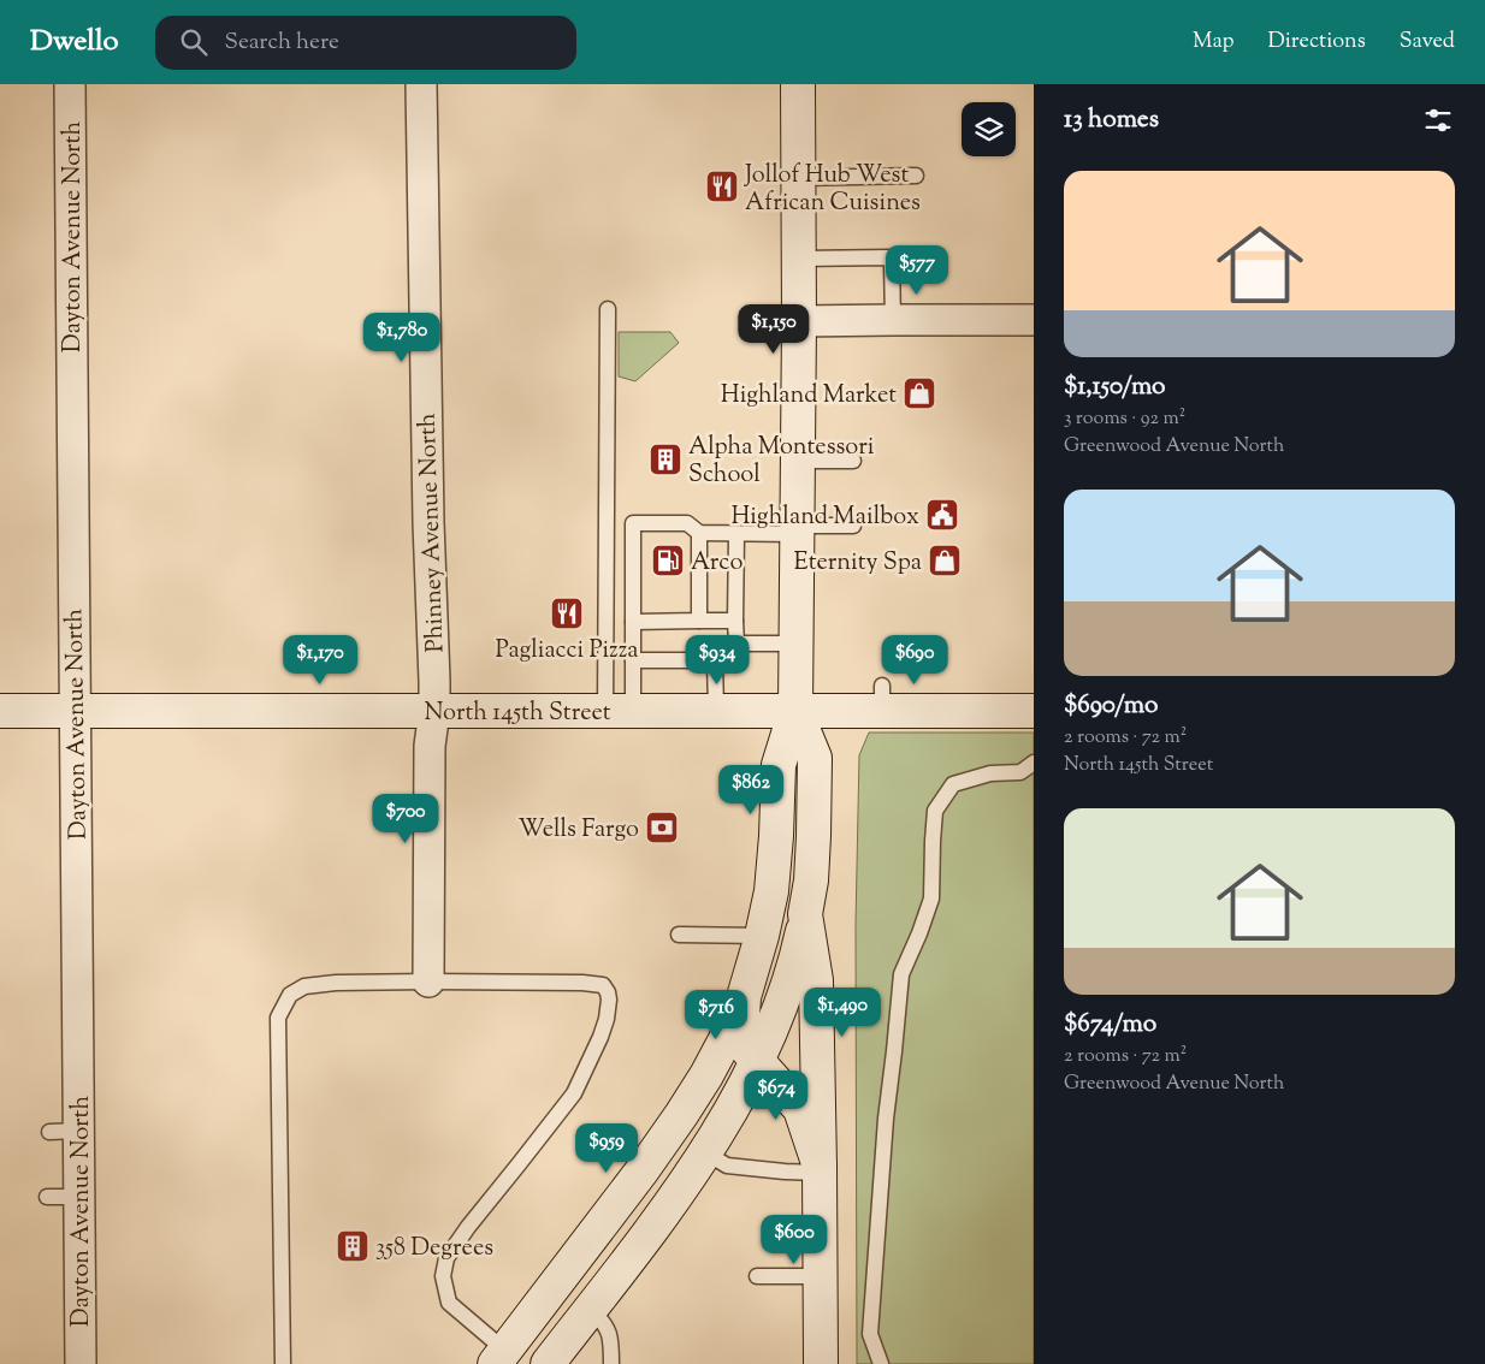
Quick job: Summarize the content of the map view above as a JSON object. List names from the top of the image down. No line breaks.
{"streets":{"main road":["North 145th Street"],"street":["Dayton Avenue North","Phinney Avenue North"]},"crossings":[["Dayton Avenue North","North 145th Street"],["Phinney Avenue North","North 145th Street"]],"places":{"restaurant":["Jollof Hub West African Cuisines","Pagliacci Pizza"],"shop":["Highland Market","Eternity Spa"],"building":["Alpha Montessori School","358 Degrees"],"public building":["Highland Mailbox"],"fuel station":["Arco"],"bank":["Wells Fargo"]},"page":{"header":"Dwello","search":"Search here","nav":["Map","Directions","Saved"],"heading":"13 homes","list":[{"name":"$1,150/mo","note":"3 rooms · 92 m² · Greenwood Avenue North"},{"name":"$690/mo","note":"2 rooms · 72 m² · North 145th Street"},{"name":"$674/mo","note":"2 rooms · 72 m² · Greenwood Avenue North"}],"price":["$577","$1,150","$1,780","$1,170","$934","$690","$862","$700","$1,490","$716","$674","$959","$600"]}}
